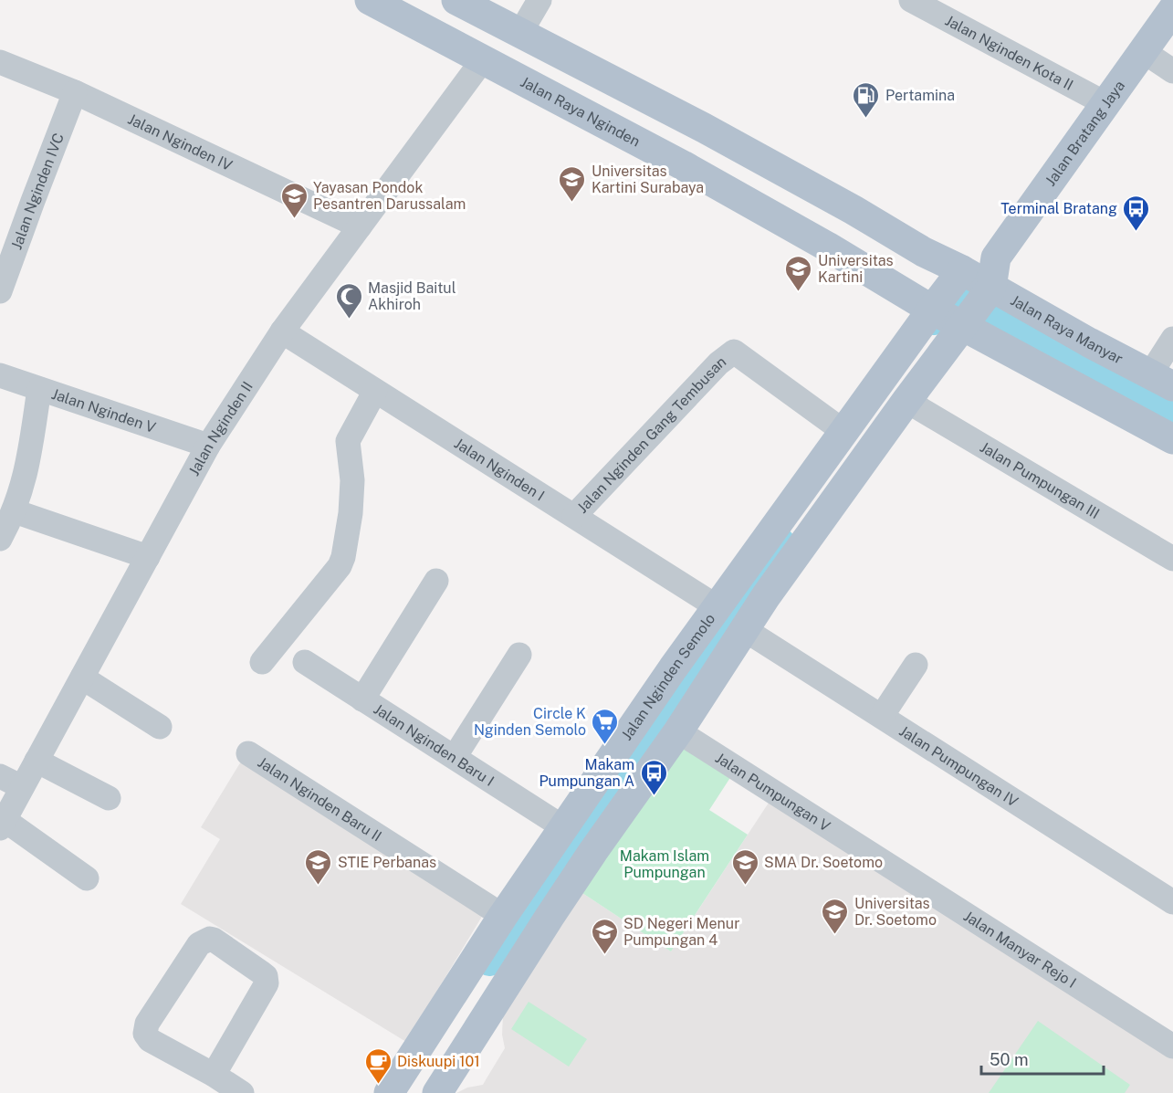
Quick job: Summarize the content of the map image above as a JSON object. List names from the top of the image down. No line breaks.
{"streets":{"main road":["Jalan Raya Nginden","Jalan Bratang Jaya","Jalan Raya Manyar","Jalan Nginden Semolo"],"street":["Jalan Nginden Kota II","Jalan Nginden IV","Jalan Nginden IVC","Jalan Nginden V","Jalan Nginden II","Jalan Nginden Gang Tembusan","Jalan Nginden I","Jalan Pumpungan III","Jalan Nginden Baru I","Jalan Pumpungan IV","Jalan Pumpungan V","Jalan Nginden Baru II","Jalan Manyar Rejo I"]},"crossings":[["Jalan Nginden Kota II","Jalan Bratang Jaya"],["Jalan Raya Nginden","Jalan Bratang Jaya"],["Jalan Raya Nginden","Jalan Raya Manyar"],["Jalan Raya Nginden","Jalan Nginden II"],["Jalan Raya Nginden","Jalan Nginden Semolo"],["Jalan Bratang Jaya","Jalan Raya Manyar"],["Jalan Bratang Jaya","Jalan Nginden Semolo"],["Jalan Nginden IV","Jalan Nginden IVC"],["Jalan Nginden IV","Jalan Nginden II"],["Jalan Raya Manyar","Jalan Nginden Semolo"],["Jalan Nginden V","Jalan Nginden II"],["Jalan Nginden II","Jalan Nginden I"],["Jalan Nginden Gang Tembusan","Jalan Nginden I"],["Jalan Nginden Gang Tembusan","Jalan Nginden Semolo"],["Jalan Nginden I","Jalan Nginden Semolo"],["Jalan Pumpungan III","Jalan Nginden Semolo"],["Jalan Nginden Semolo","Jalan Nginden Baru I"],["Jalan Nginden Semolo","Jalan Pumpungan IV"],["Jalan Nginden Semolo","Jalan Pumpungan V"],["Jalan Nginden Semolo","Jalan Nginden Baru II"],["Jalan Pumpungan V","Jalan Manyar Rejo I"]],"parks":["Makam Islam Pumpungan"],"places":{"fuel station":["Pertamina"],"school or university":["Universitas Kartini Surabaya","Yayasan Pondok Pesantren Darussalam","Universitas Kartini","STIE Perbanas","SMA Dr. Soetomo","Universitas Dr. Soetomo","SD Negeri Menur Pumpungan 4"],"bus stop":["Terminal Bratang","Makam Pumpungan A"],"mosque":["Masjid Baitul Akhiroh"],"supermarket":["Circle K Nginden Semolo"],"cafe":["Diskuupi 101"]},"scale_bar":"50 m"}
